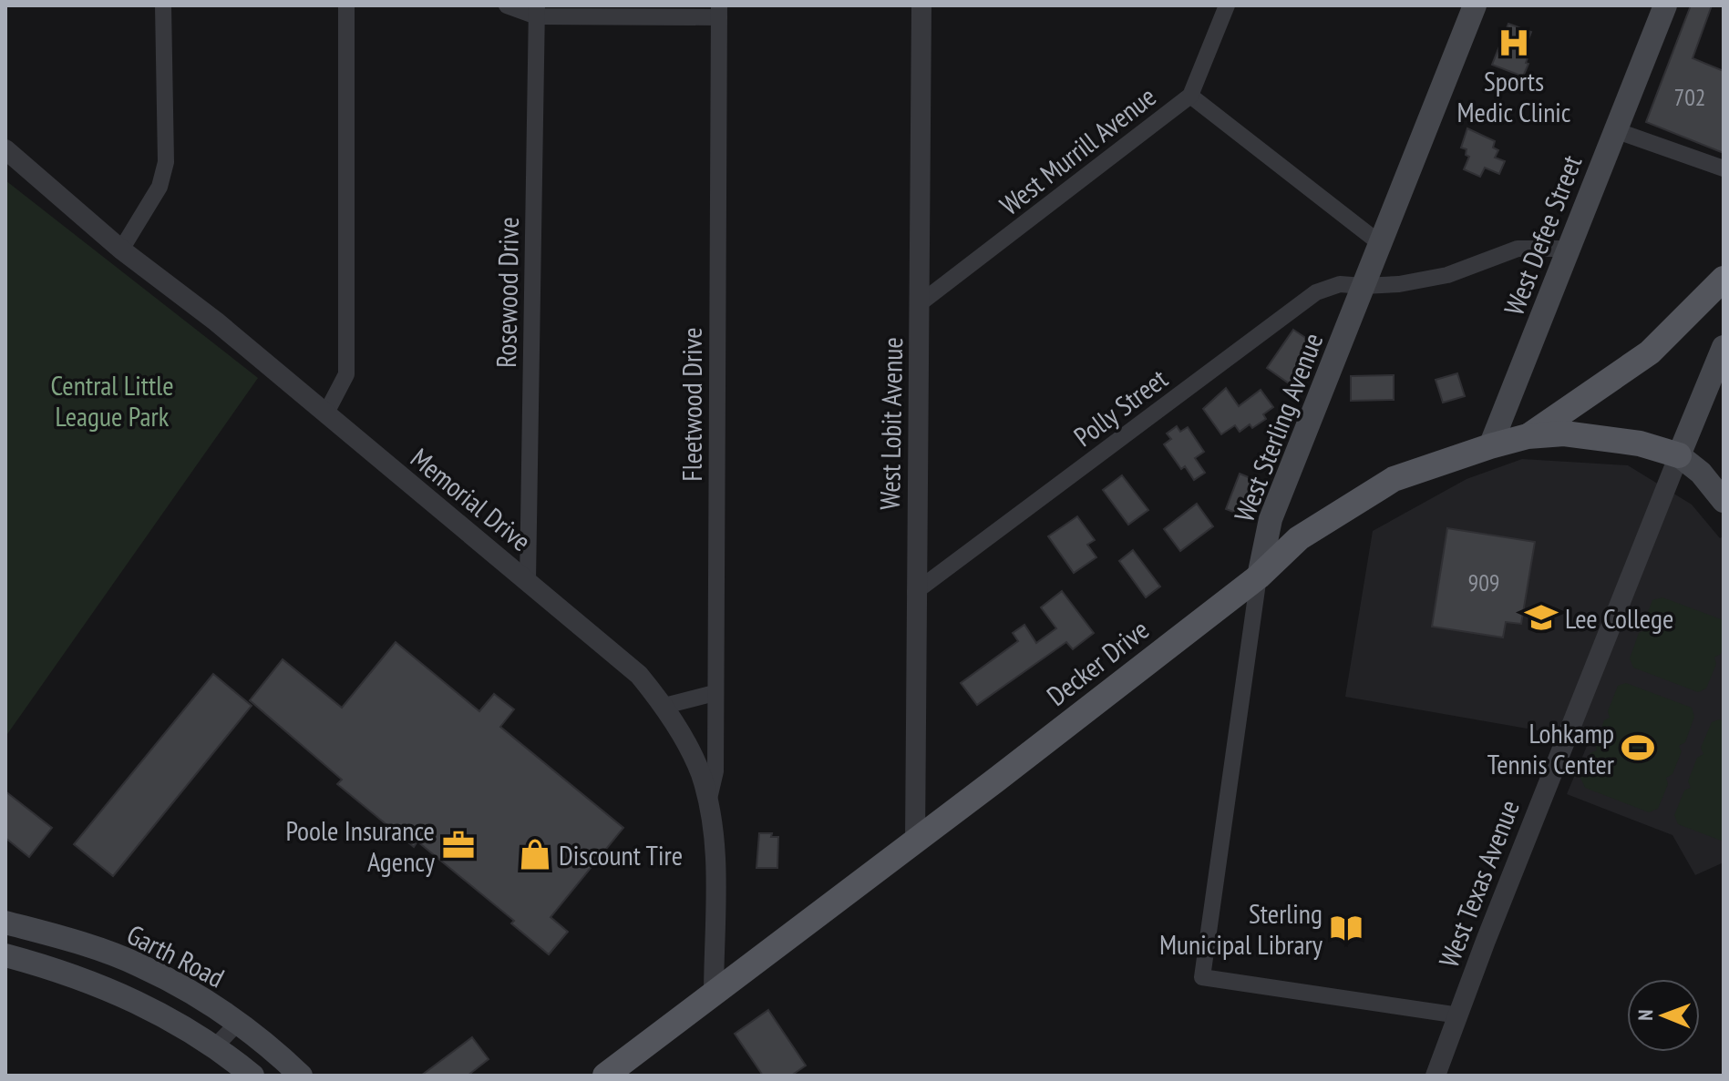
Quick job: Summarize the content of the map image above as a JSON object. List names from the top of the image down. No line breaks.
{"streets":{"main road":["West Defee Street","West Sterling Avenue","Decker Drive","West Texas Avenue","Garth Road"],"street":["West Murrill Avenue","Rosewood Drive","Fleetwood Drive","Polly Street","West Lobit Avenue","Memorial Drive"]},"crossings":[["West Murrill Avenue","West Lobit Avenue"],["West Defee Street","Polly Street"],["West Defee Street","Decker Drive"],["Rosewood Drive","Memorial Drive"],["Fleetwood Drive","Memorial Drive"],["Polly Street","West Lobit Avenue"],["Polly Street","West Sterling Avenue"],["West Lobit Avenue","Decker Drive"],["West Sterling Avenue","Decker Drive"],["West Sterling Avenue","West Texas Avenue"],["Memorial Drive","Decker Drive"],["Decker Drive","West Texas Avenue"]],"parks":["Central Little League Park"],"places":{"hospital":["Sports Medic Clinic"],"school or university":["Lee College"],"sports":["Lohkamp Tennis Center"],"office":["Poole Insurance Agency"],"shop":["Discount Tire"],"library":["Sterling Municipal Library"]},"house_numbers":["702","909"],"north":"left"}
